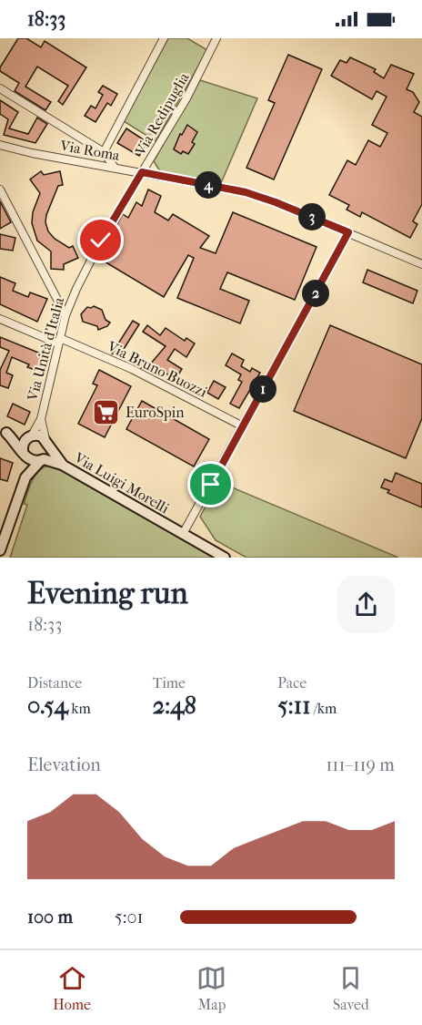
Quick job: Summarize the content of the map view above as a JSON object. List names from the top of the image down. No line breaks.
{"streets":{"street":["Via Redipuglia","Via Roma","Via Unità d'Italia","Via Bruno Buozzi","Via Luigi Morelli"]},"crossings":[["Via Redipuglia","Via Roma"],["Via Redipuglia","Via Unità d'Italia"],["Via Roma","Via Unità d'Italia"],["Via Unità d'Italia","Via Bruno Buozzi"],["Via Unità d'Italia","Via Luigi Morelli"]],"places":{"supermarket":["EuroSpin"]},"page":{"status":"18:33","pins":["4","3","2","1"],"heading":["Evening run","18:33"],"stats":[["Distance","0.54 km"],["Time","2:48"],["Pace","5:11 /km"]],"chart":["Elevation","111–119 m"],"list":[{"name":"100 m","note":"5:01"}],"tabs":["Home","Map","Saved"]}}
